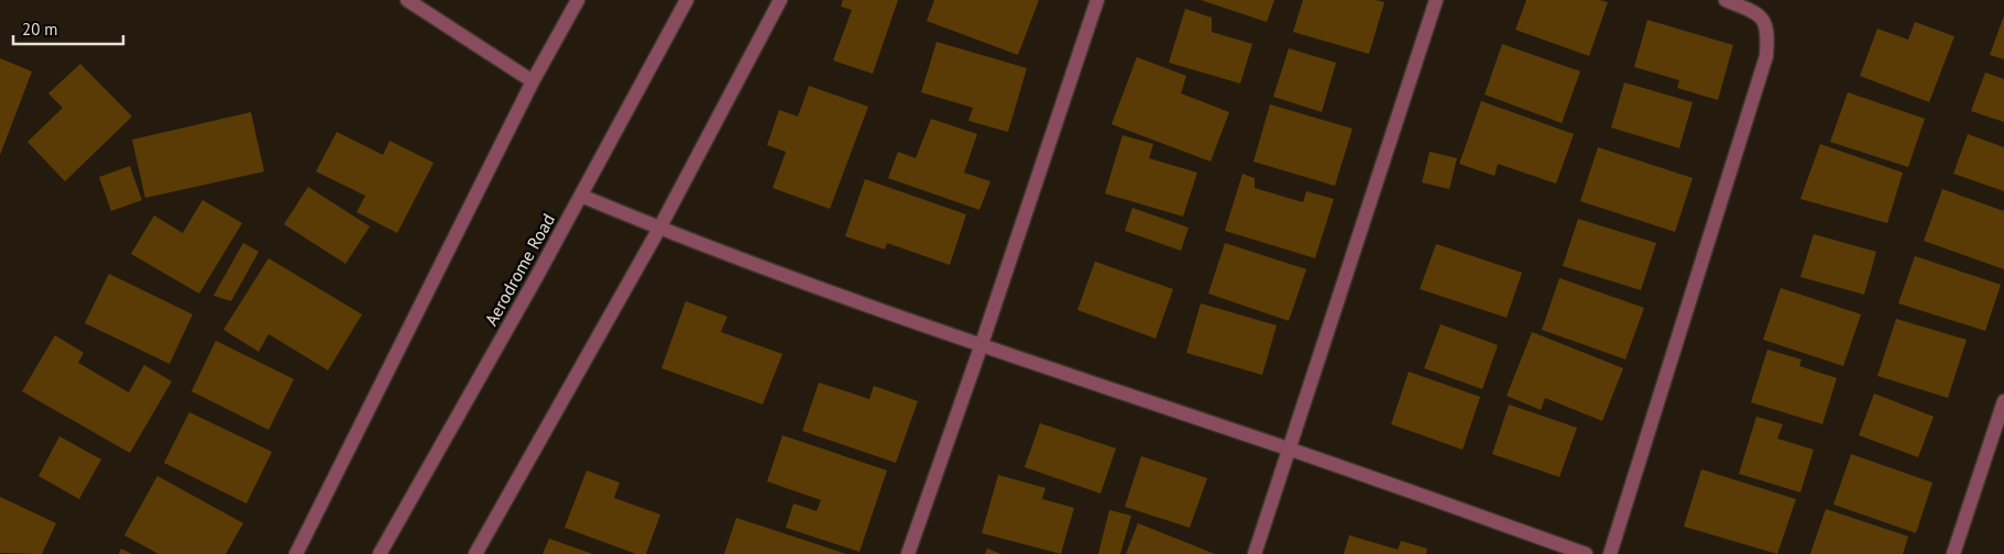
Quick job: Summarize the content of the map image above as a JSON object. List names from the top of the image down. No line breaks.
{"streets":{"street":["Aerodrome Road"]},"scale_bar":"20 m"}
